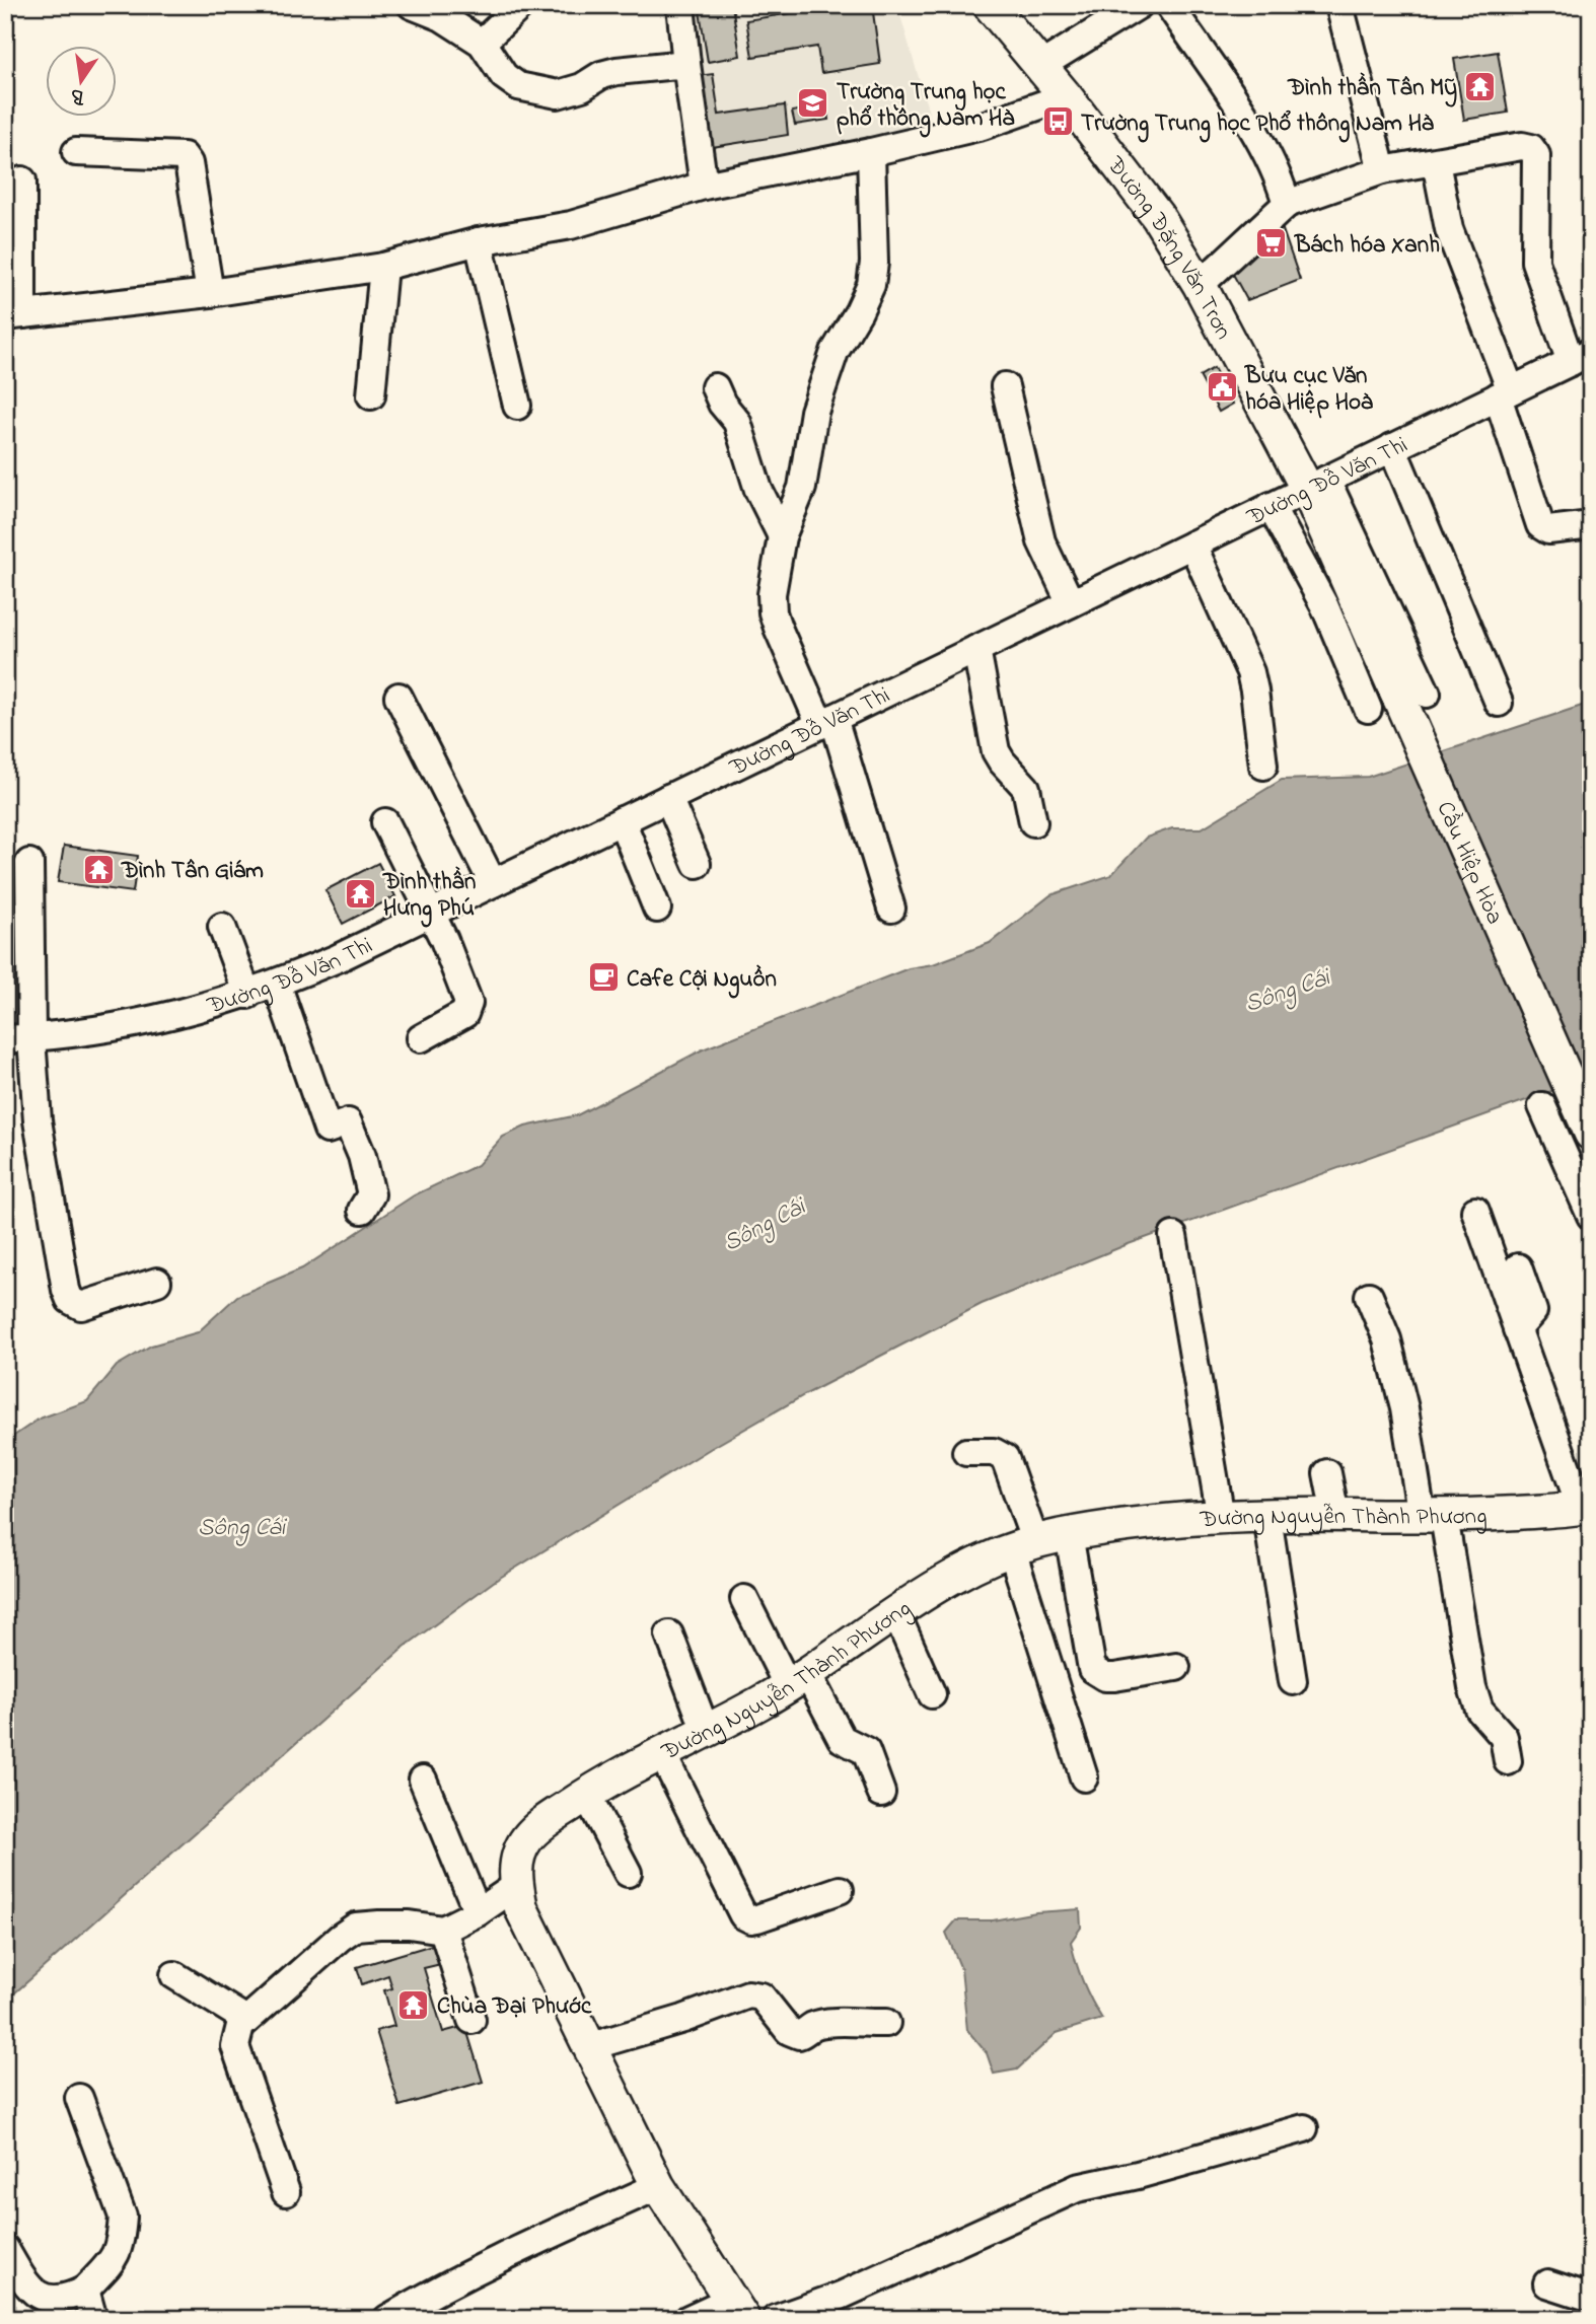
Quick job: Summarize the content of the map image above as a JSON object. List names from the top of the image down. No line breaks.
{"streets":{"main road":["Đường Đặng Văn Trơn","Cầu Hiệp Hòa","Đường Nguyễn Thành Phương"],"street":["Đường Đỗ Văn Thi"]},"crossings":[["Đường Đặng Văn Trơn","Đường Đỗ Văn Thi"],["Đường Đặng Văn Trơn","Cầu Hiệp Hòa"]],"water":["Sông Cái"],"places":{"temple":["Đình thần Tân Mỹ","Đình Tân Giám","Đình thần Hưng Phú","Chùa Đại Phước"],"school or university":["Trường Trung học phổ thông Nam Hà"],"bus stop":["Trường Trung học Phổ thông Nam Hà"],"supermarket":["Bách hóa Xanh"],"public building":["Bưu cục Văn hóa Hiệp Hoà"],"cafe":["Cafe Cội Nguồn"]},"north":"bottom"}
